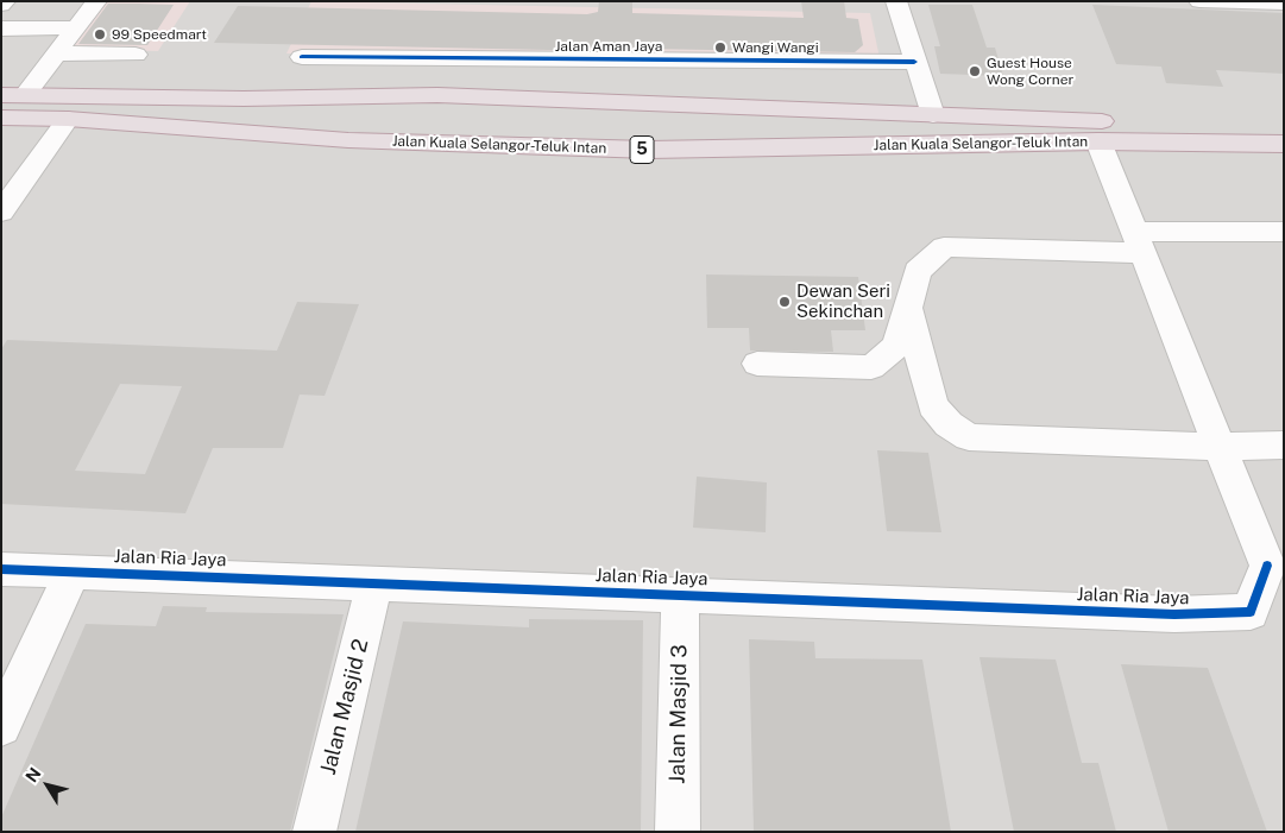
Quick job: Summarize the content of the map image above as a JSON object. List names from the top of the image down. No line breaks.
{"streets":{"highway":["Jalan Kuala Selangor-Teluk Intan","5"],"street":["Jalan Aman Jaya","Jalan Ria Jaya","Jalan Masjid 2","Jalan Masjid 3"]},"crossings":[["Jalan Ria Jaya","Jalan Masjid 2"],["Jalan Ria Jaya","Jalan Masjid 3"]],"places":["99 Speedmart","Wangi Wangi","Guest House Wong Corner","Dewan Seri Sekinchan"],"north":"top left"}
